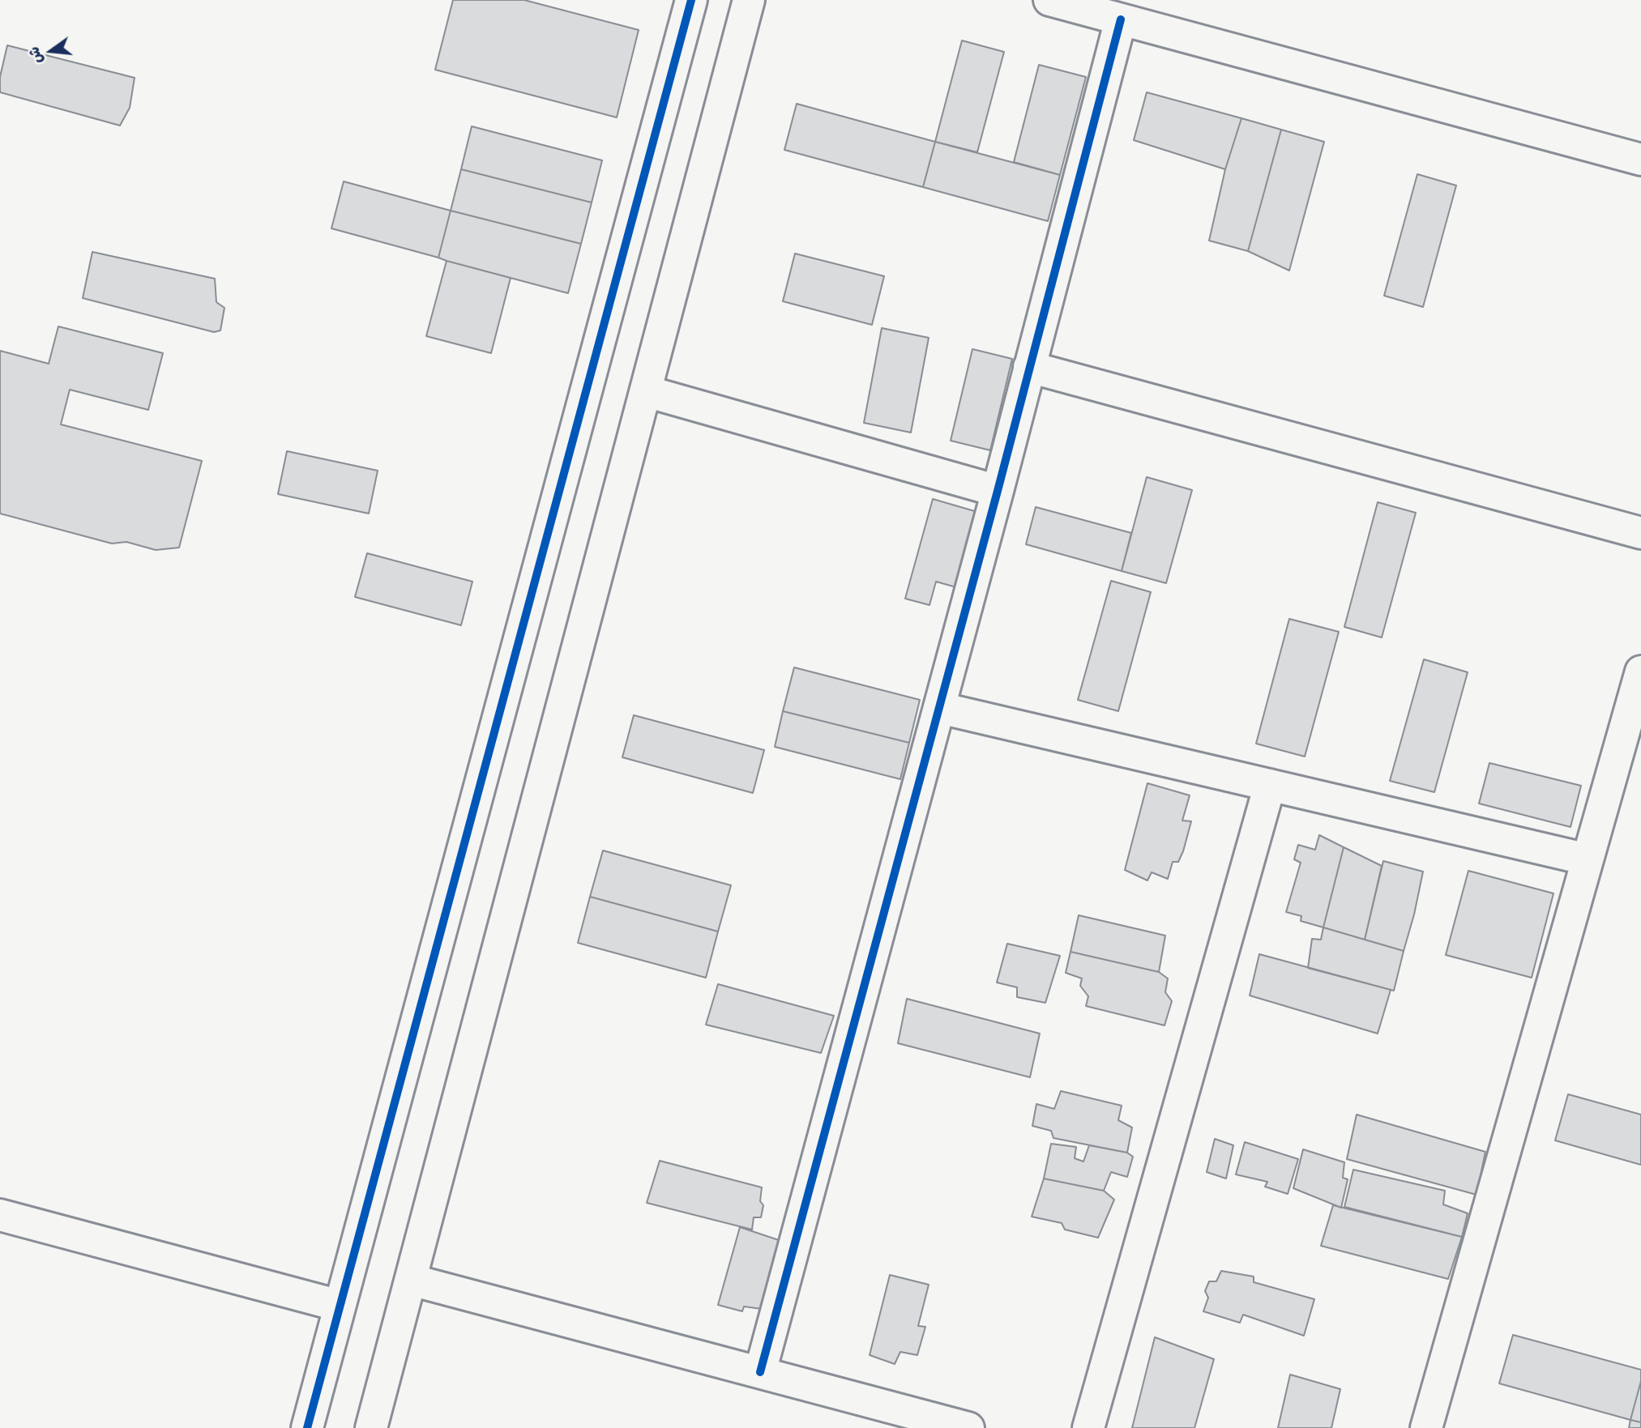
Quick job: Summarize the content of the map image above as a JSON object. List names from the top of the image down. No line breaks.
{"north":"left"}
